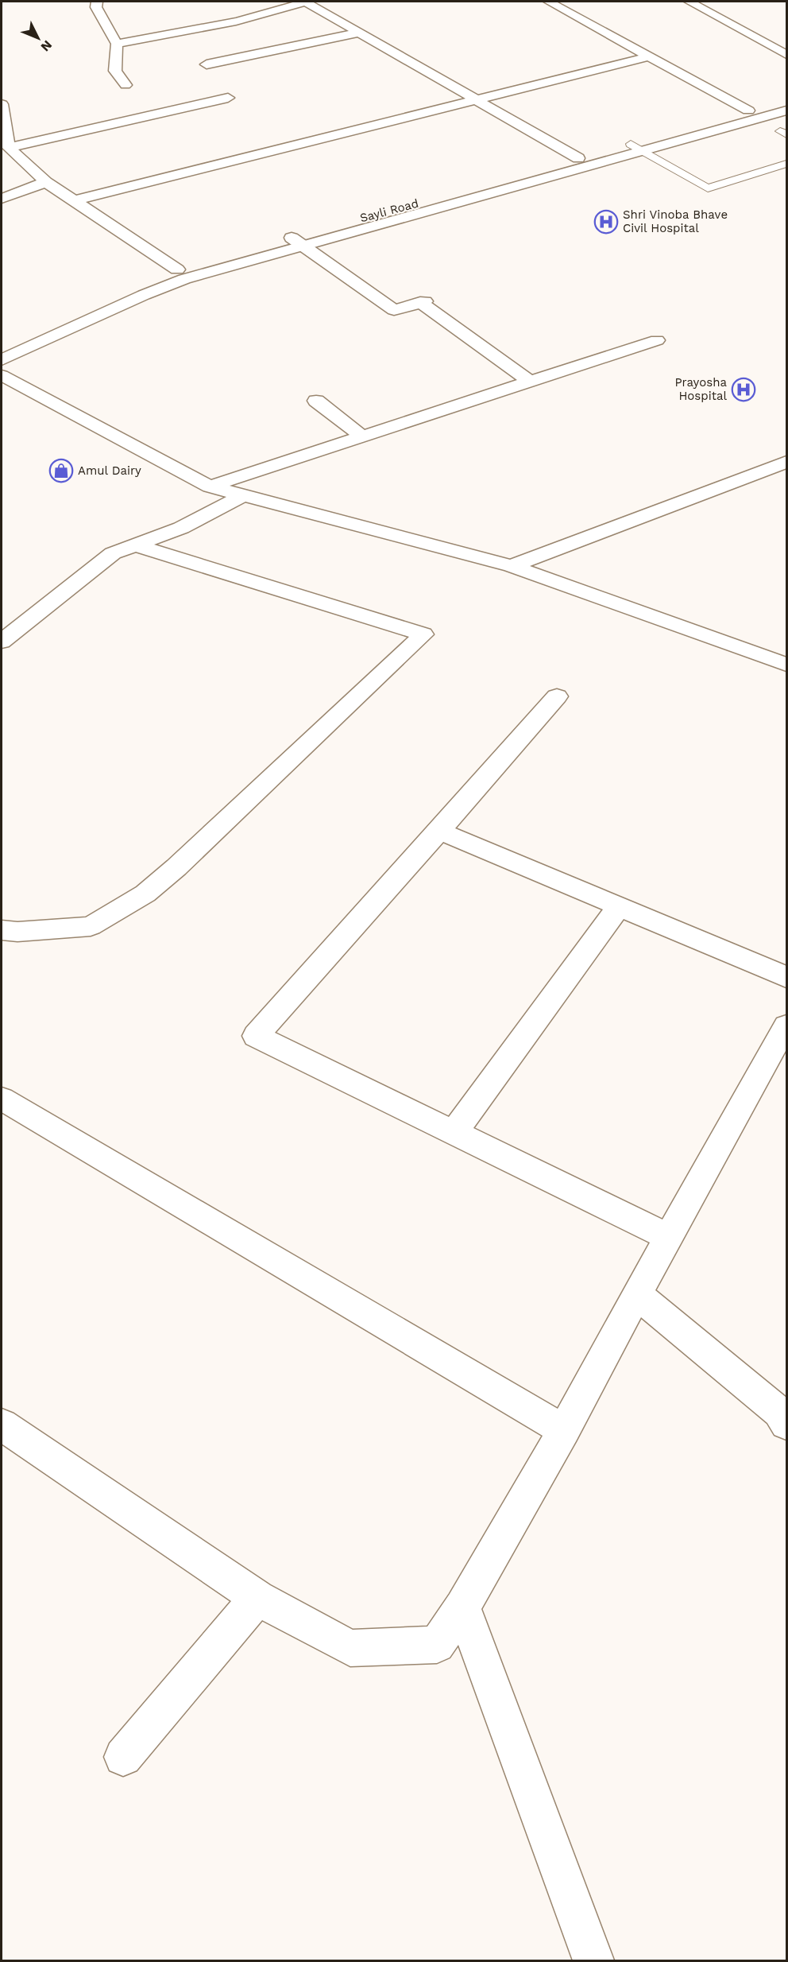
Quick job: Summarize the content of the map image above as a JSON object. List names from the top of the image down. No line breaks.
{"streets":{"street":["Sayli Road"]},"places":{"hospital":["Shri Vinoba Bhave Civil Hospital","Prayosha Hospital"],"shop":["Amul Dairy"]},"north":"bottom right"}
